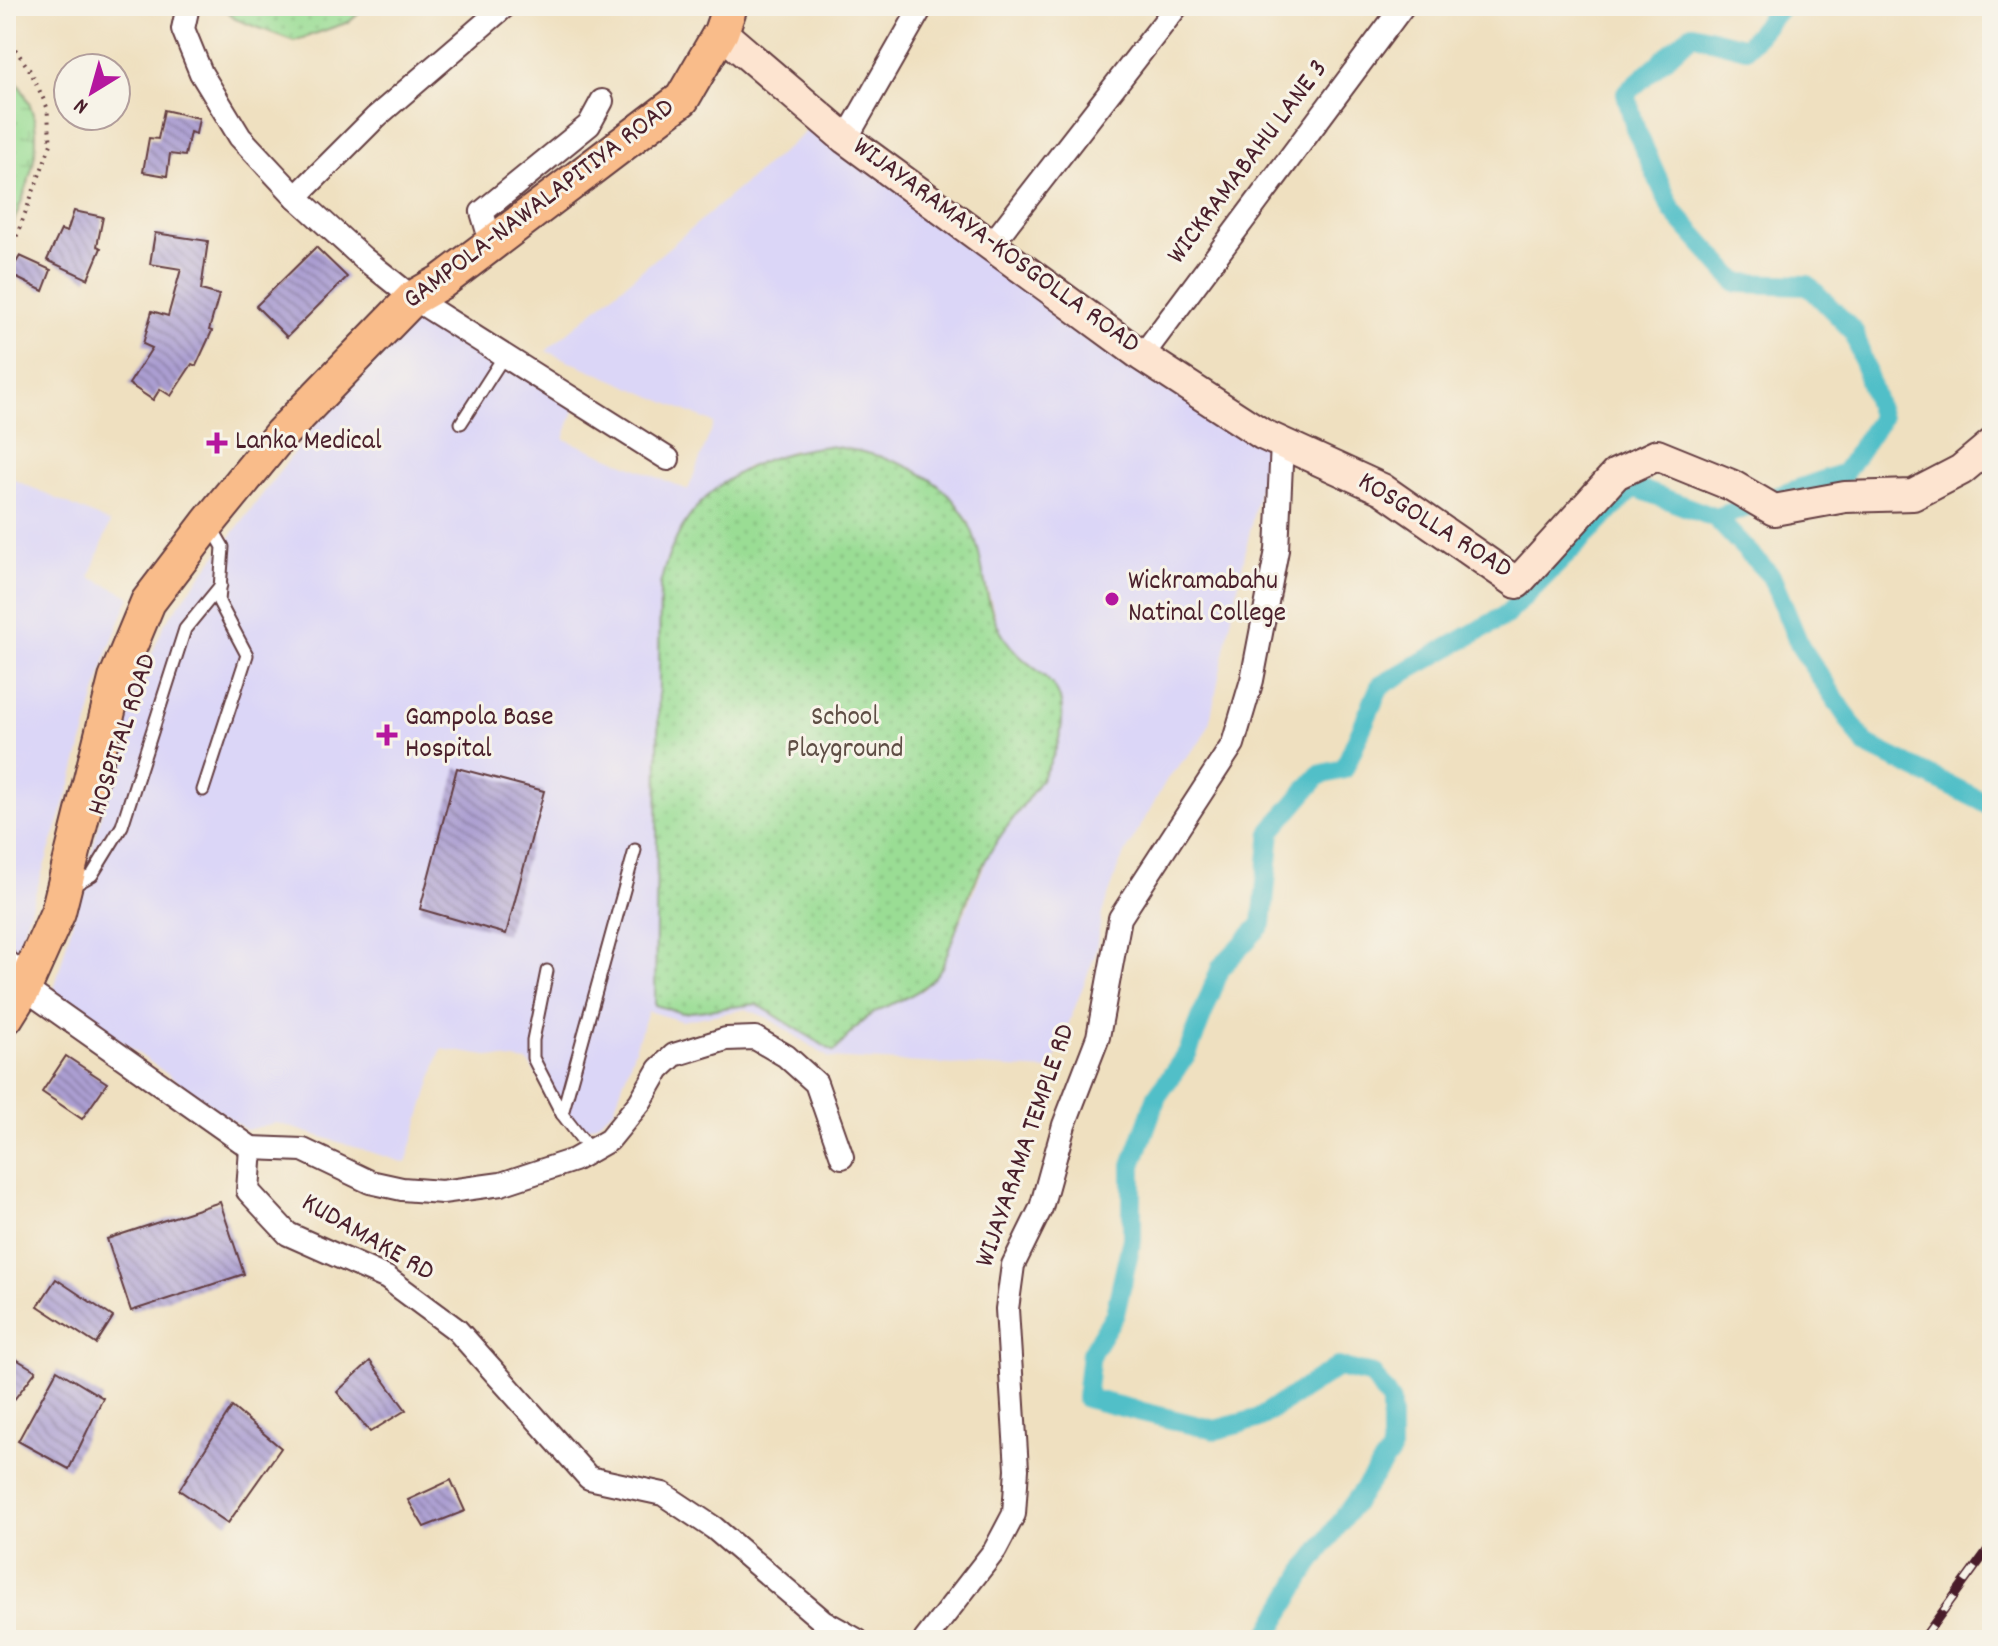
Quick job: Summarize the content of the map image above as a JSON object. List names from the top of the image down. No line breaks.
{"streets":{"main road":["GAMPOLA-NAWALAPITIYA ROAD"],"street":["WICKRAMABAHU LANE 3","WIJAYARAMAYA-KOSGOLLA ROAD","KOSGOLLA ROAD","WIJAYARAMA TEMPLE RD","KUDAMAKE RD"],"lane":["HOSPITAL ROAD"]},"crossings":[["WICKRAMABAHU LANE 3","WIJAYARAMAYA-KOSGOLLA ROAD"],["GAMPOLA-NAWALAPITIYA ROAD","WIJAYARAMAYA-KOSGOLLA ROAD"],["GAMPOLA-NAWALAPITIYA ROAD","HOSPITAL ROAD"],["WIJAYARAMAYA-KOSGOLLA ROAD","KOSGOLLA ROAD"],["WIJAYARAMAYA-KOSGOLLA ROAD","WIJAYARAMA TEMPLE RD"],["KOSGOLLA ROAD","WIJAYARAMA TEMPLE RD"]],"parks":["School Playground"],"places":{"health":["Lanka Medical","Gampola Base Hospital"],"other":["Wickramabahu Natinal College"]},"north":"bottom left"}
